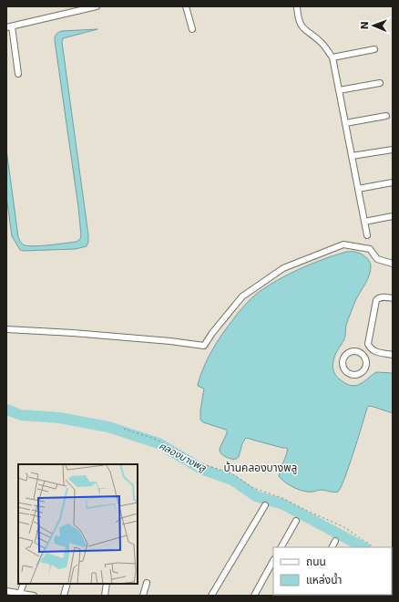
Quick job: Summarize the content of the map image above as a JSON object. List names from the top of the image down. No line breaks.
{"districts":["บ้านคลองบางพลู"],"water":["คลองบางพลู"],"legend":["ถนน","แหล่งน้ำ"],"north":"left"}
